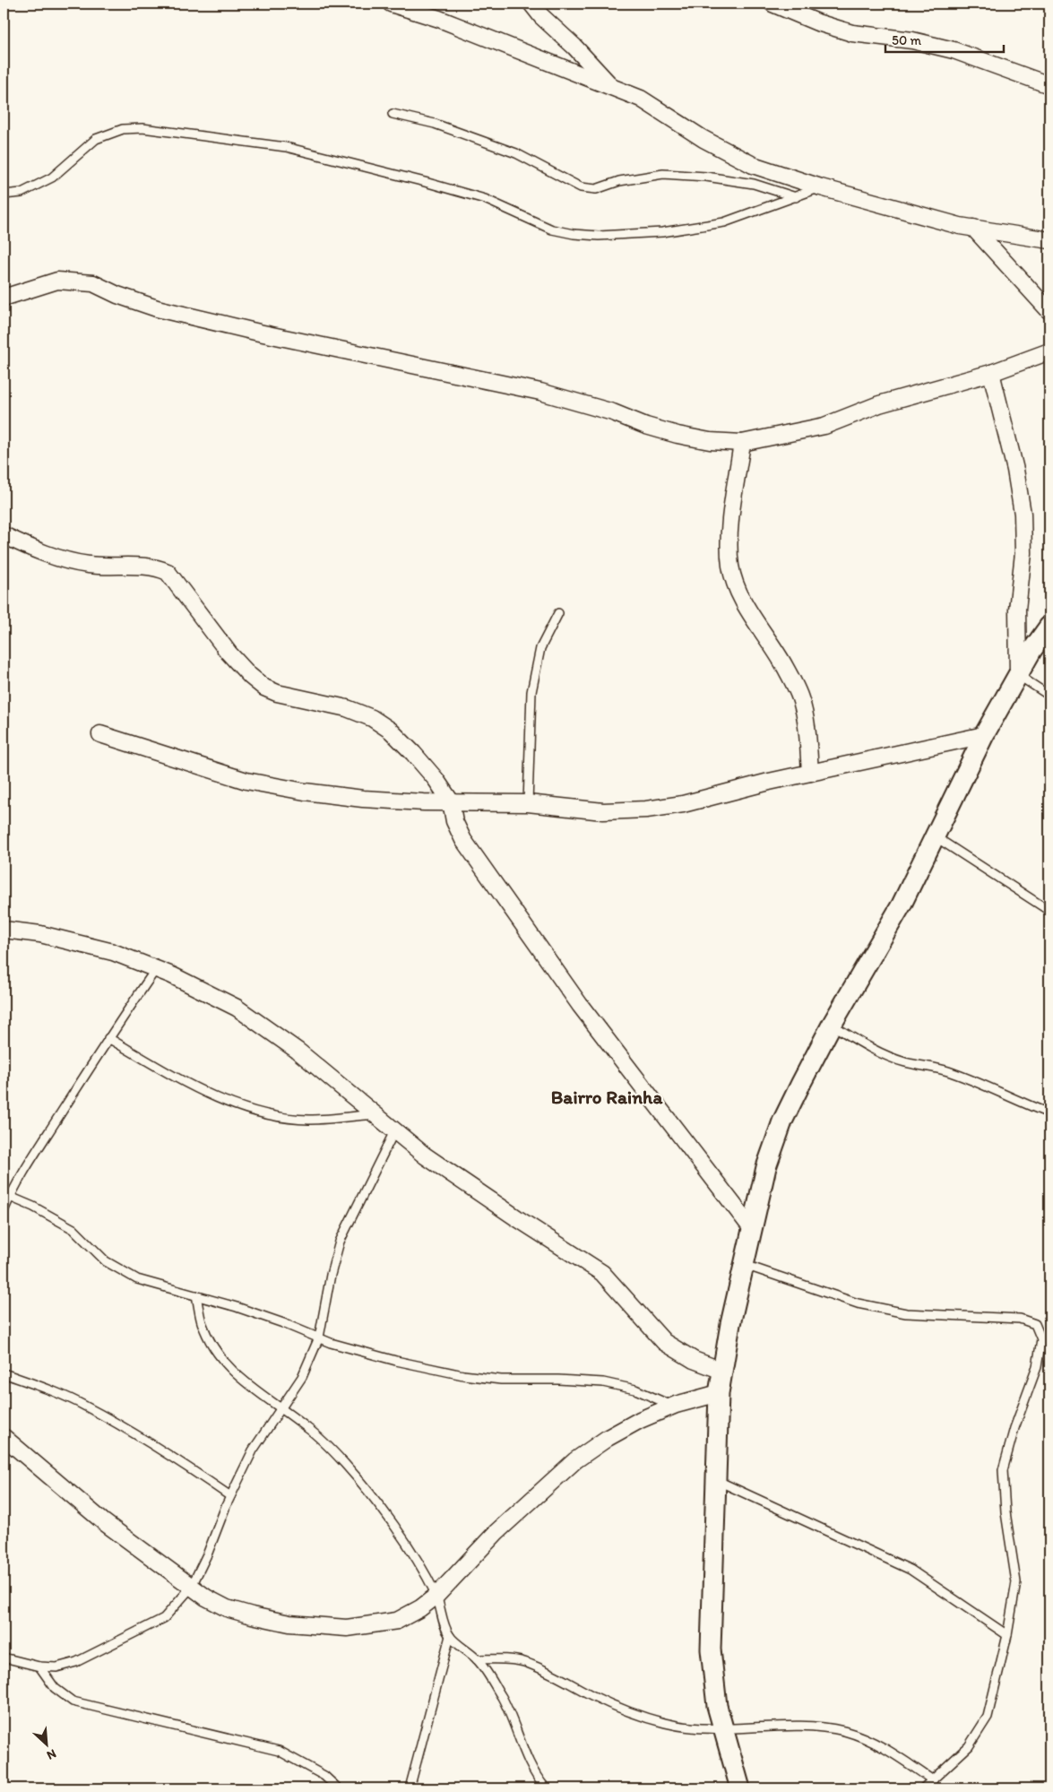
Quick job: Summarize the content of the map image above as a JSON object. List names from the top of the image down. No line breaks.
{"districts":["Bairro Rainha"],"scale_bar":"50 m","north":"bottom right"}
